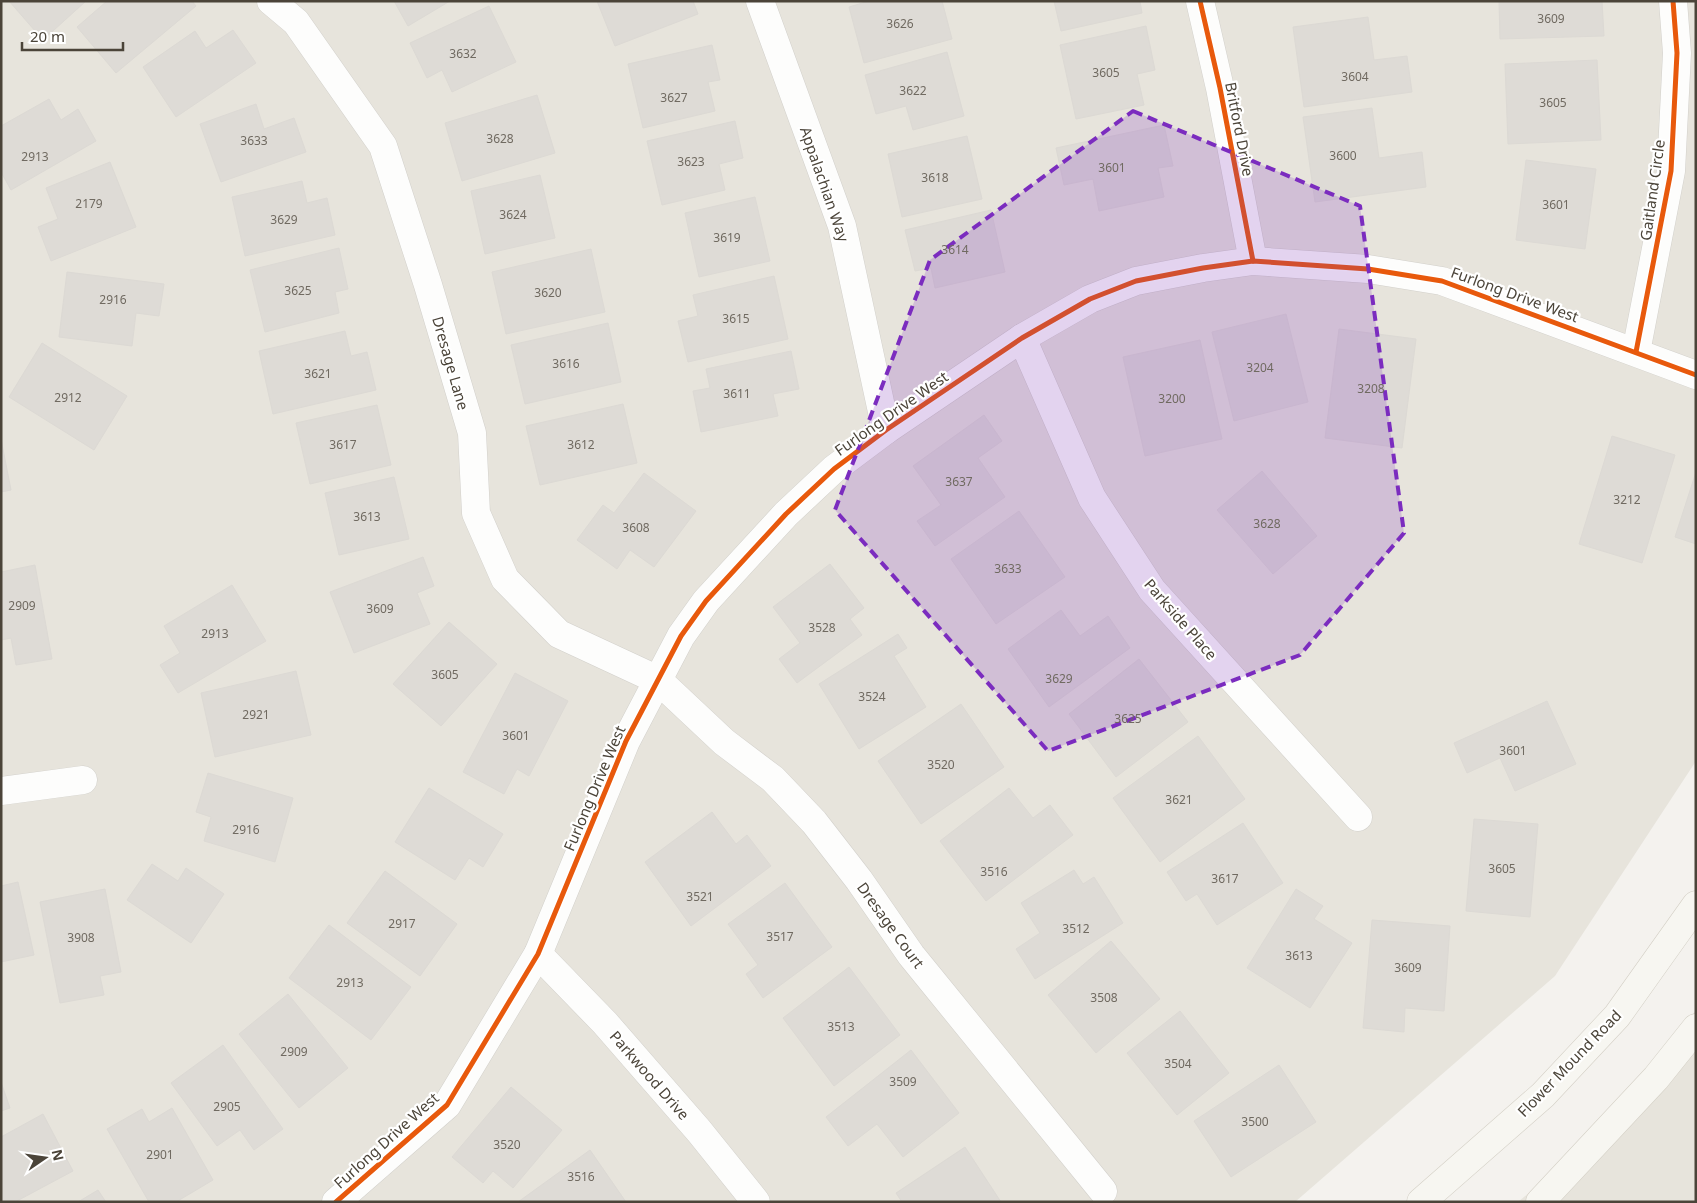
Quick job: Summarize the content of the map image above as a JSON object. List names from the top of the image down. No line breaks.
{"streets":{"main road":["Flower Mound Road"],"street":["Britford Drive","Appalachian Way","Gaitland Circle","Furlong Drive West","Dresage Lane","Parkside Place","Dresage Court","Parkwood Drive"]},"crossings":[["Britford Drive","Furlong Drive West"],["Appalachian Way","Furlong Drive West"],["Gaitland Circle","Furlong Drive West"],["Furlong Drive West","Dresage Lane"],["Furlong Drive West","Parkside Place"],["Furlong Drive West","Dresage Court"],["Furlong Drive West","Parkwood Drive"],["Dresage Lane","Dresage Court"]],"house_numbers":["3609","3626","3632","3605","3604","3622","3627","3605","3628","3633","3600","2913","3623","3601","3618","2179","3601","3624","3629","3619","3614","3625","3620","2916","3615","3616","3204","3621","3208","3611","2912","3200","3617","3612","3637","3212","3613","3628","3608","3633","2909","3609","3528","2913","3605","3629","3524","2921","3625","3601","3601","3520","3621","2916","3605","3516","3617","3521","2917","3512","3517","3908","3613","3609","2913","3508","3513","2909","3504","3509","2905","3500","3520","2901","3516"],"scale_bar":"20 m","north":"right"}
